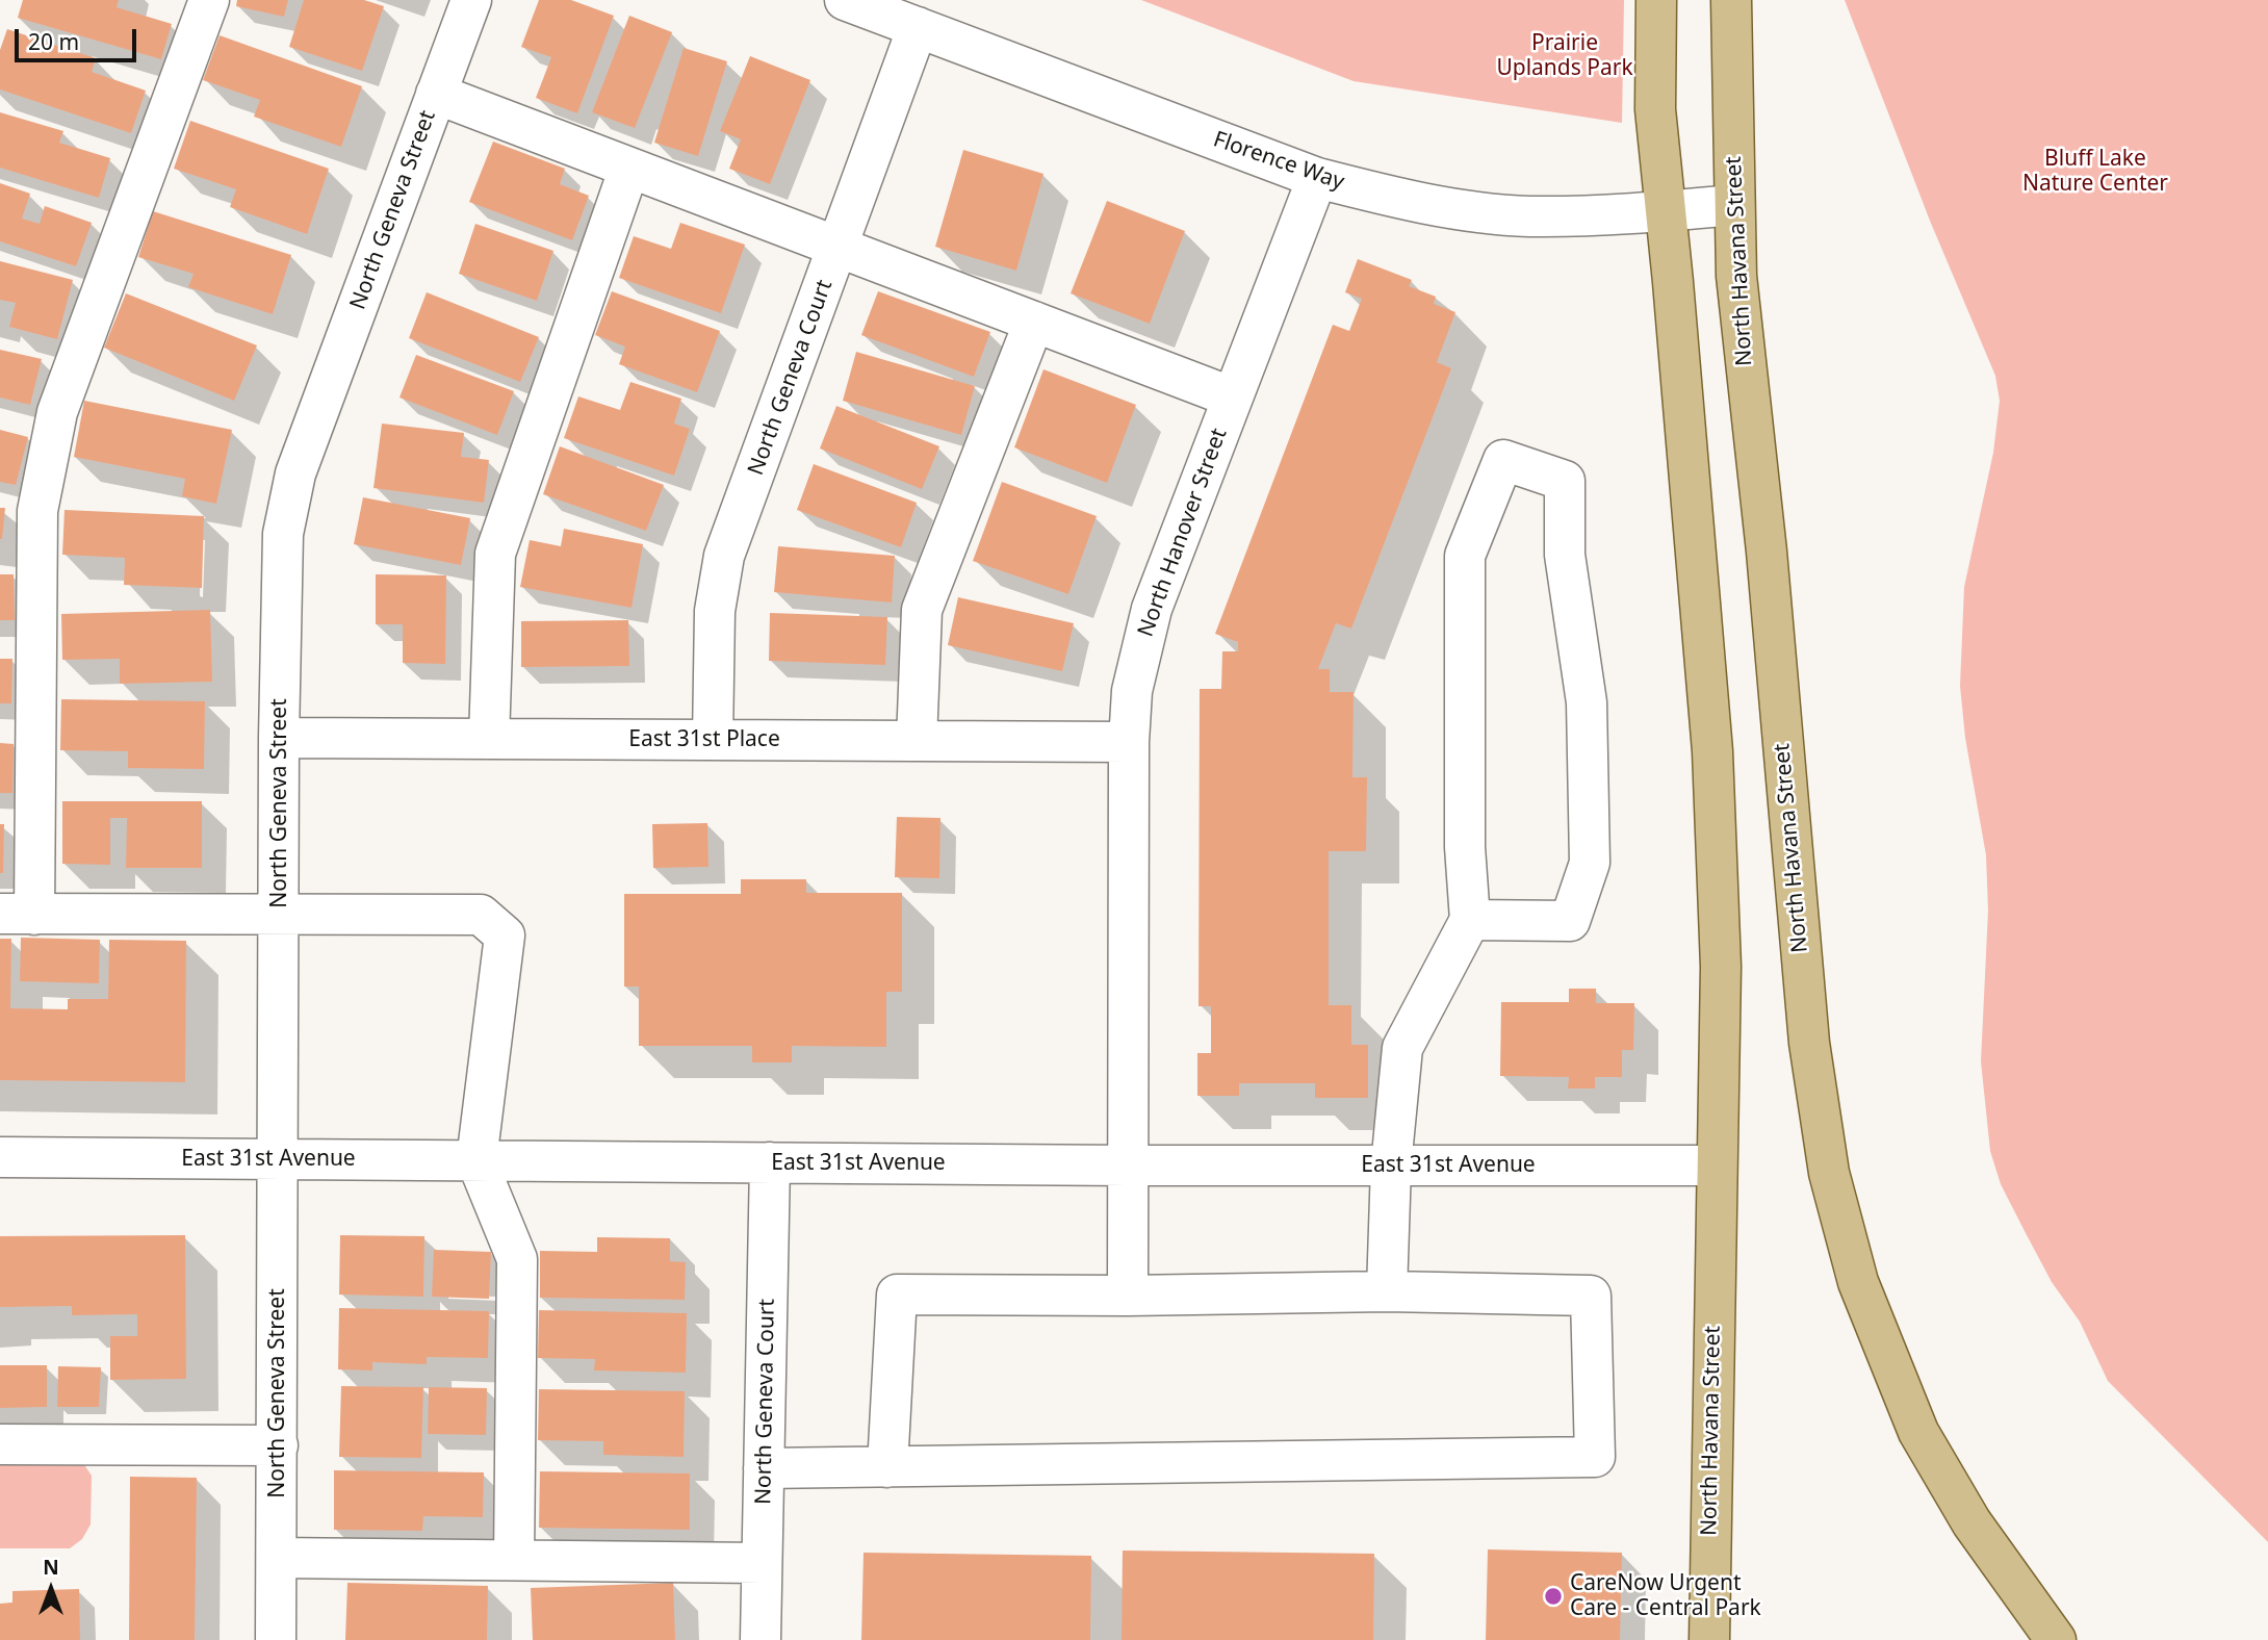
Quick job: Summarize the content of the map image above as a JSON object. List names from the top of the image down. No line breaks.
{"streets":{"main road":["North Havana Street"],"street":["Florence Way","North Geneva Street","North Geneva Court","North Hanover Street","East 31st Place","East 31st Avenue"]},"crossings":[["Florence Way","North Havana Street"],["Florence Way","North Geneva Court"],["Florence Way","North Hanover Street"],["North Geneva Street","East 31st Place"],["North Geneva Street","East 31st Avenue"],["North Havana Street","East 31st Avenue"],["North Geneva Court","East 31st Place"],["North Geneva Court","East 31st Avenue"],["North Hanover Street","East 31st Place"],["North Hanover Street","East 31st Avenue"]],"parks":["Prairie Uplands Park","Bluff Lake Nature Center"],"places":["CareNow Urgent Care - Central Park"],"scale_bar":"20 m","north":"top"}
